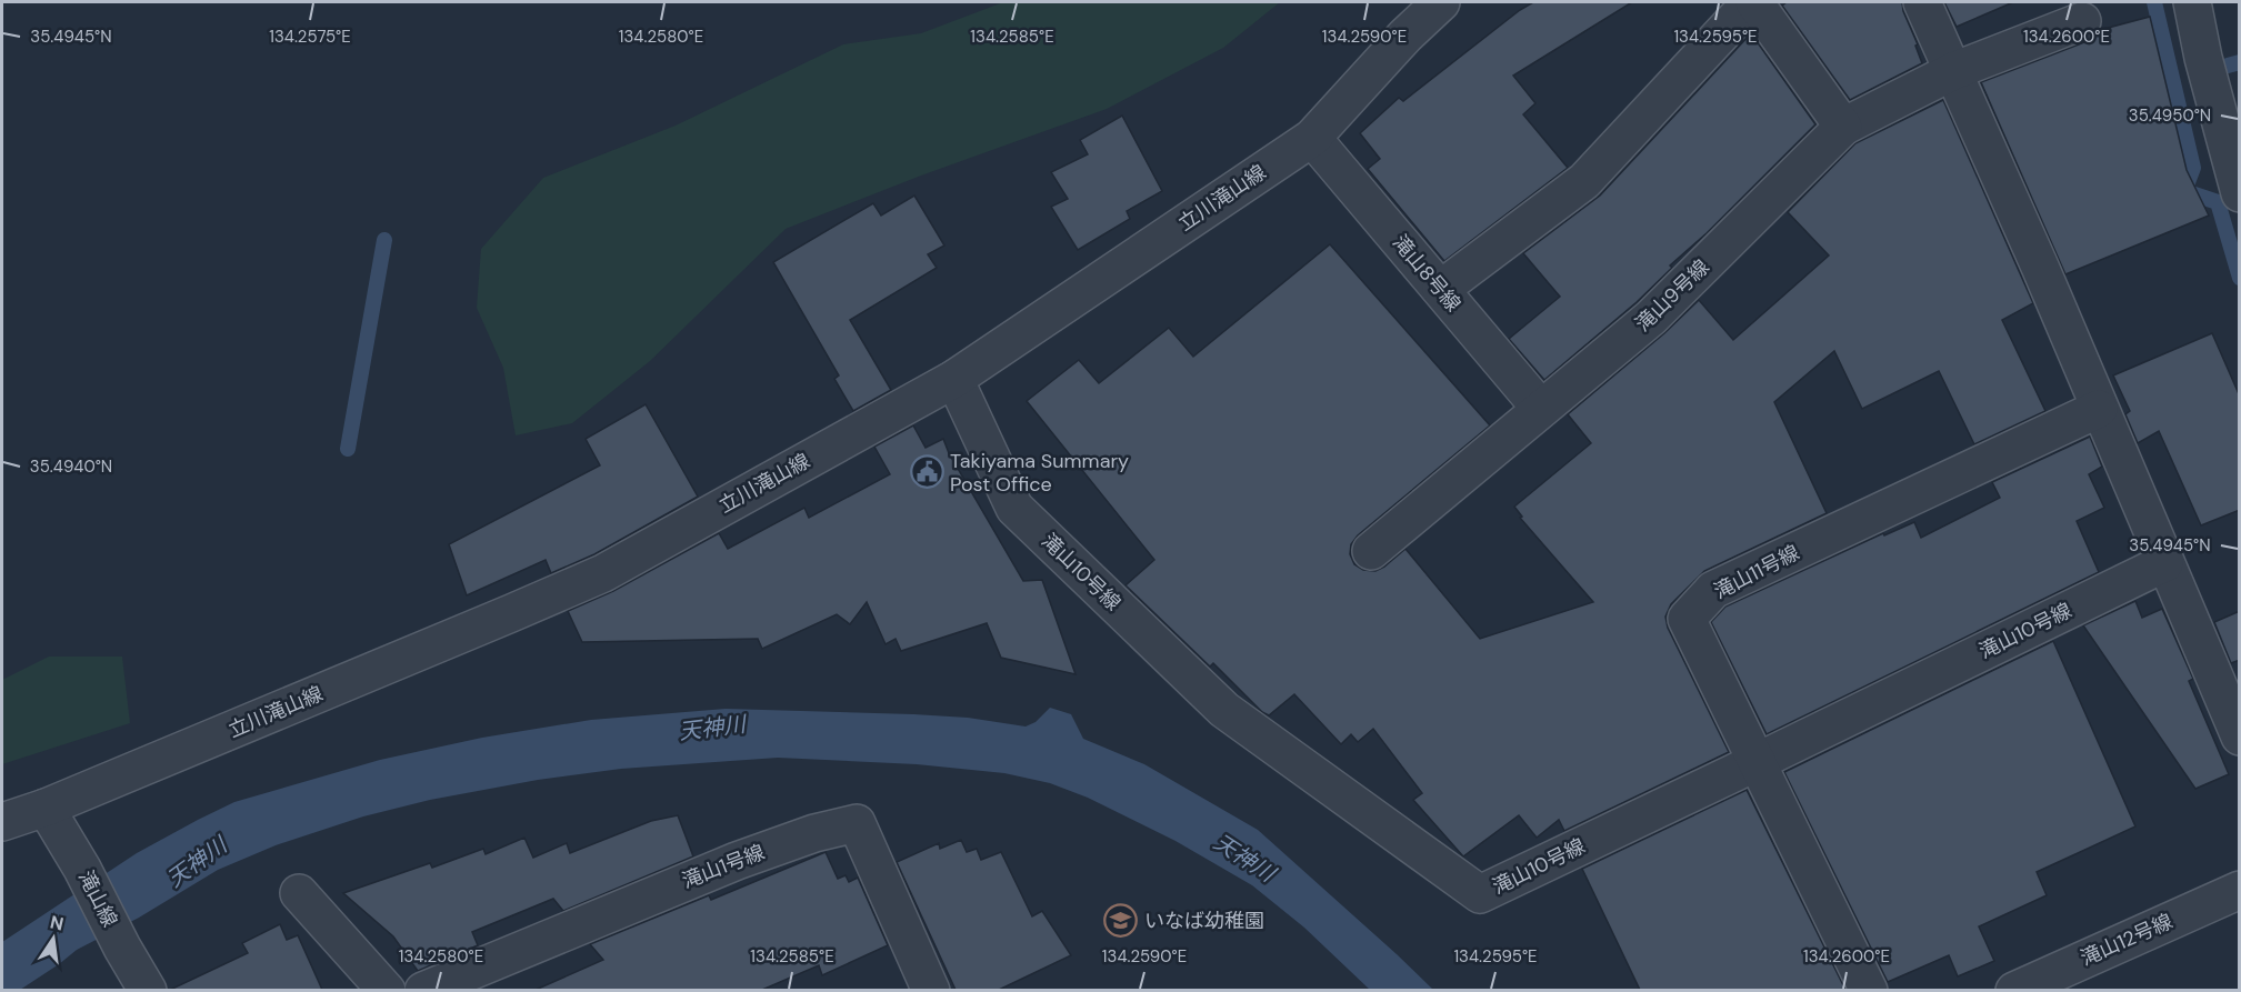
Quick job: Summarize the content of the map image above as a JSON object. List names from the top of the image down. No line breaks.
{"streets":{"street":["立川滝山線","滝山8号線","滝山9号線","滝山10号線","滝山11号線","滝山1号線","滝山線","滝山12号線"]},"crossings":[["立川滝山線","滝山8号線"],["立川滝山線","滝山10号線"],["立川滝山線","滝山線"],["滝山8号線","滝山9号線"],["滝山10号線","滝山11号線"]],"water":["天神川"],"places":{"public building":["Takiyama Summary Post Office"],"school or university":["いなば幼稚園"]},"north":"top","coordinates":["134.2575°E","134.2580°E","134.2585°E","134.2590°E","134.2595°E","134.2600°E","35.4945°N","35.4950°N","35.4940°N"]}
